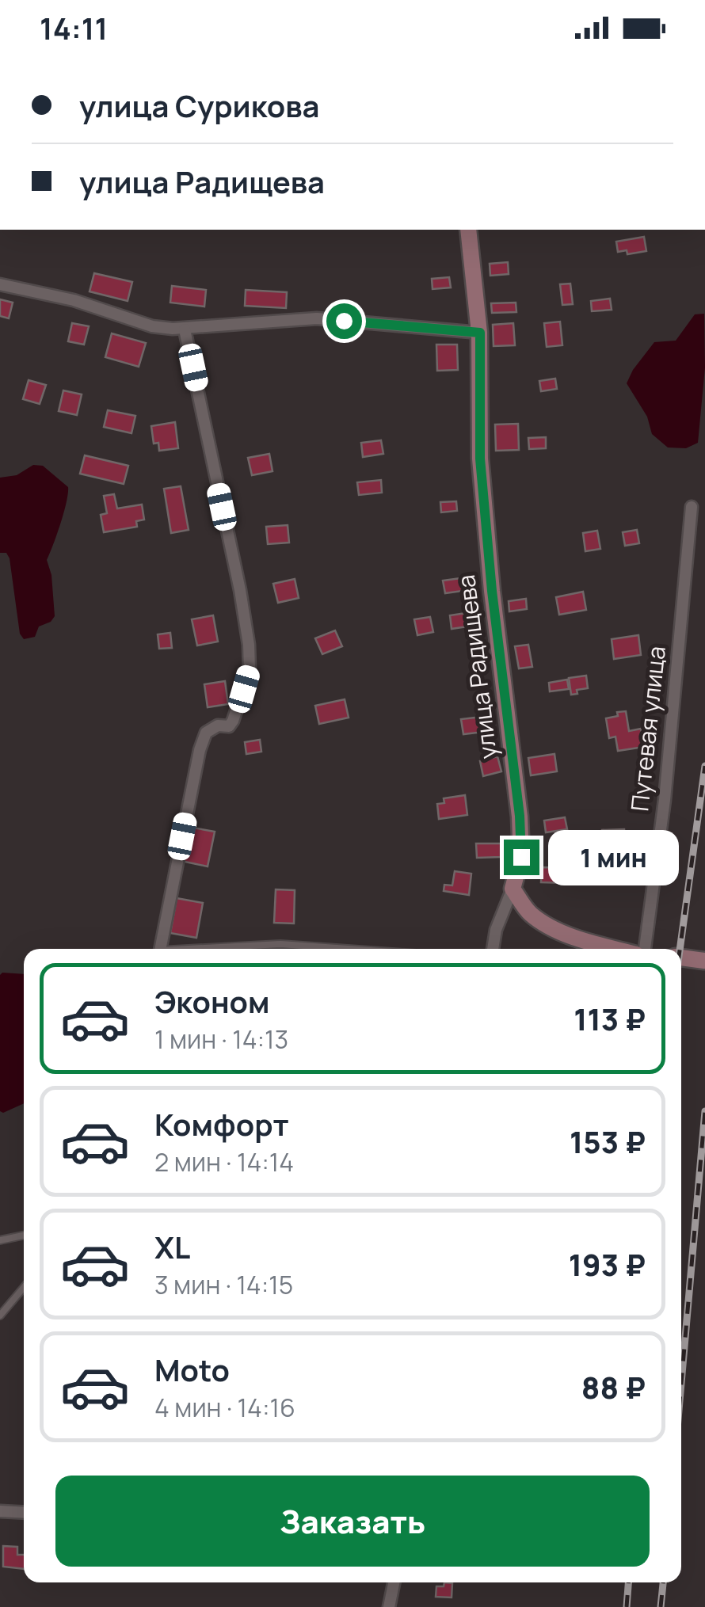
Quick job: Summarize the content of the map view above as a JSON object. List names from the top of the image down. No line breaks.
{"streets":{"street":["улица Радищева","Путевая улица"]},"page":{"status":"14:11","banner":["улица Сурикова","улица Радищева"],"bubble":"1 мин","list":[{"name":"Эконом","note":"1 мин · 14:13","value":"113 ₽"},{"name":"Комфорт","note":"2 мин · 14:14","value":"153 ₽"},{"name":"XL","note":"3 мин · 14:15","value":"193 ₽"},{"name":"Moto","note":"4 мин · 14:16","value":"88 ₽"}],"buttons":"Заказать"}}
